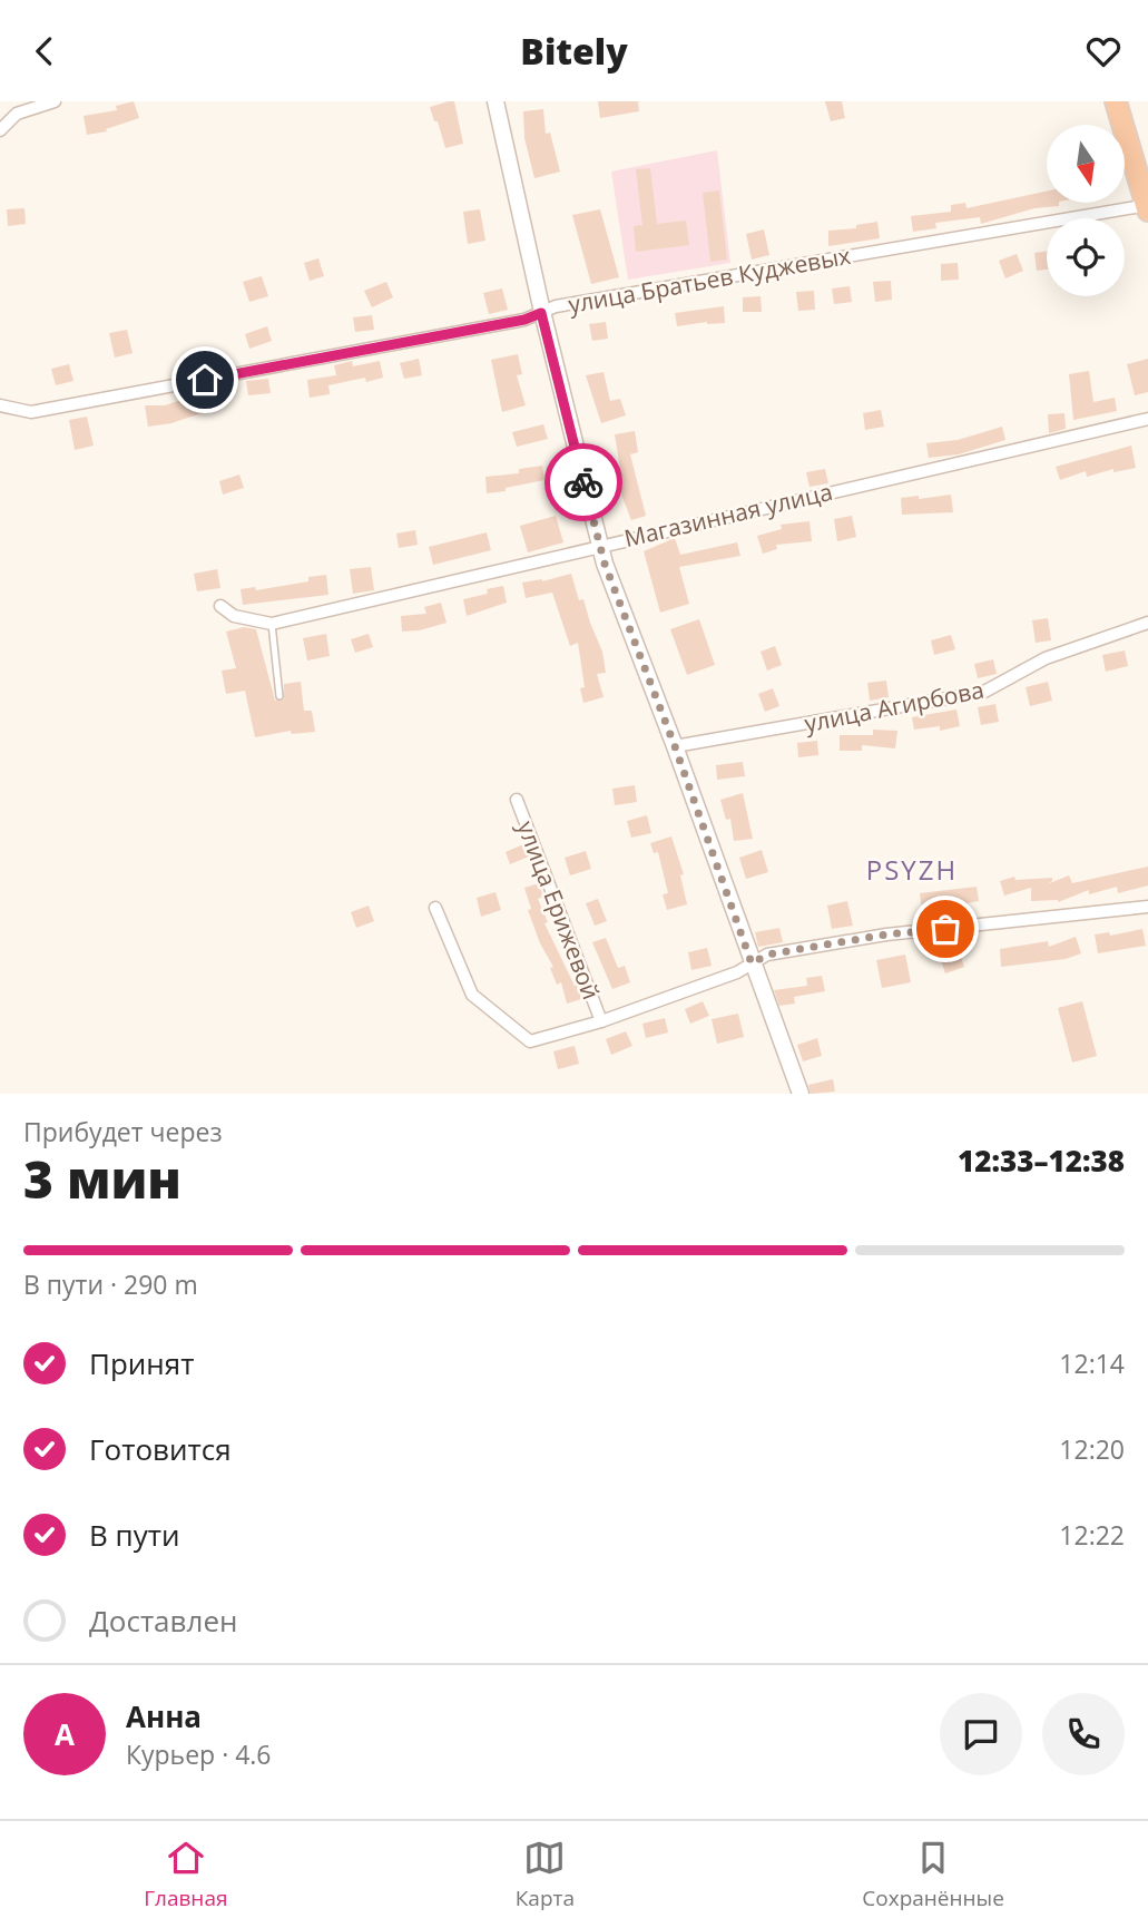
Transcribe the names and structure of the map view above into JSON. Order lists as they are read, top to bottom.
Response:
{
  "streets": {
    "street": [
      "улица Братьев Куджевых",
      "Магазинная улица",
      "улица Агирбова",
      "улица Ерижевой"
    ]
  },
  "districts": ["PSYZH"],
  "north": "bottom",
  "page": {
    "header": "Bitely",
    "heading": ["3 мин", "Прибудет через", "12:33–12:38"],
    "panel": ["Анна", "Курьер · 4.6"],
    "bar": "В пути · 290 m",
    "list": [
      ["Принят", "12:14"],
      ["Готовится", "12:20"],
      ["В пути", "12:22"],
      "Доставлен"
    ],
    "round": "А",
    "tabs": ["Главная", "Карта", "Сохранённые"]
  }
}
